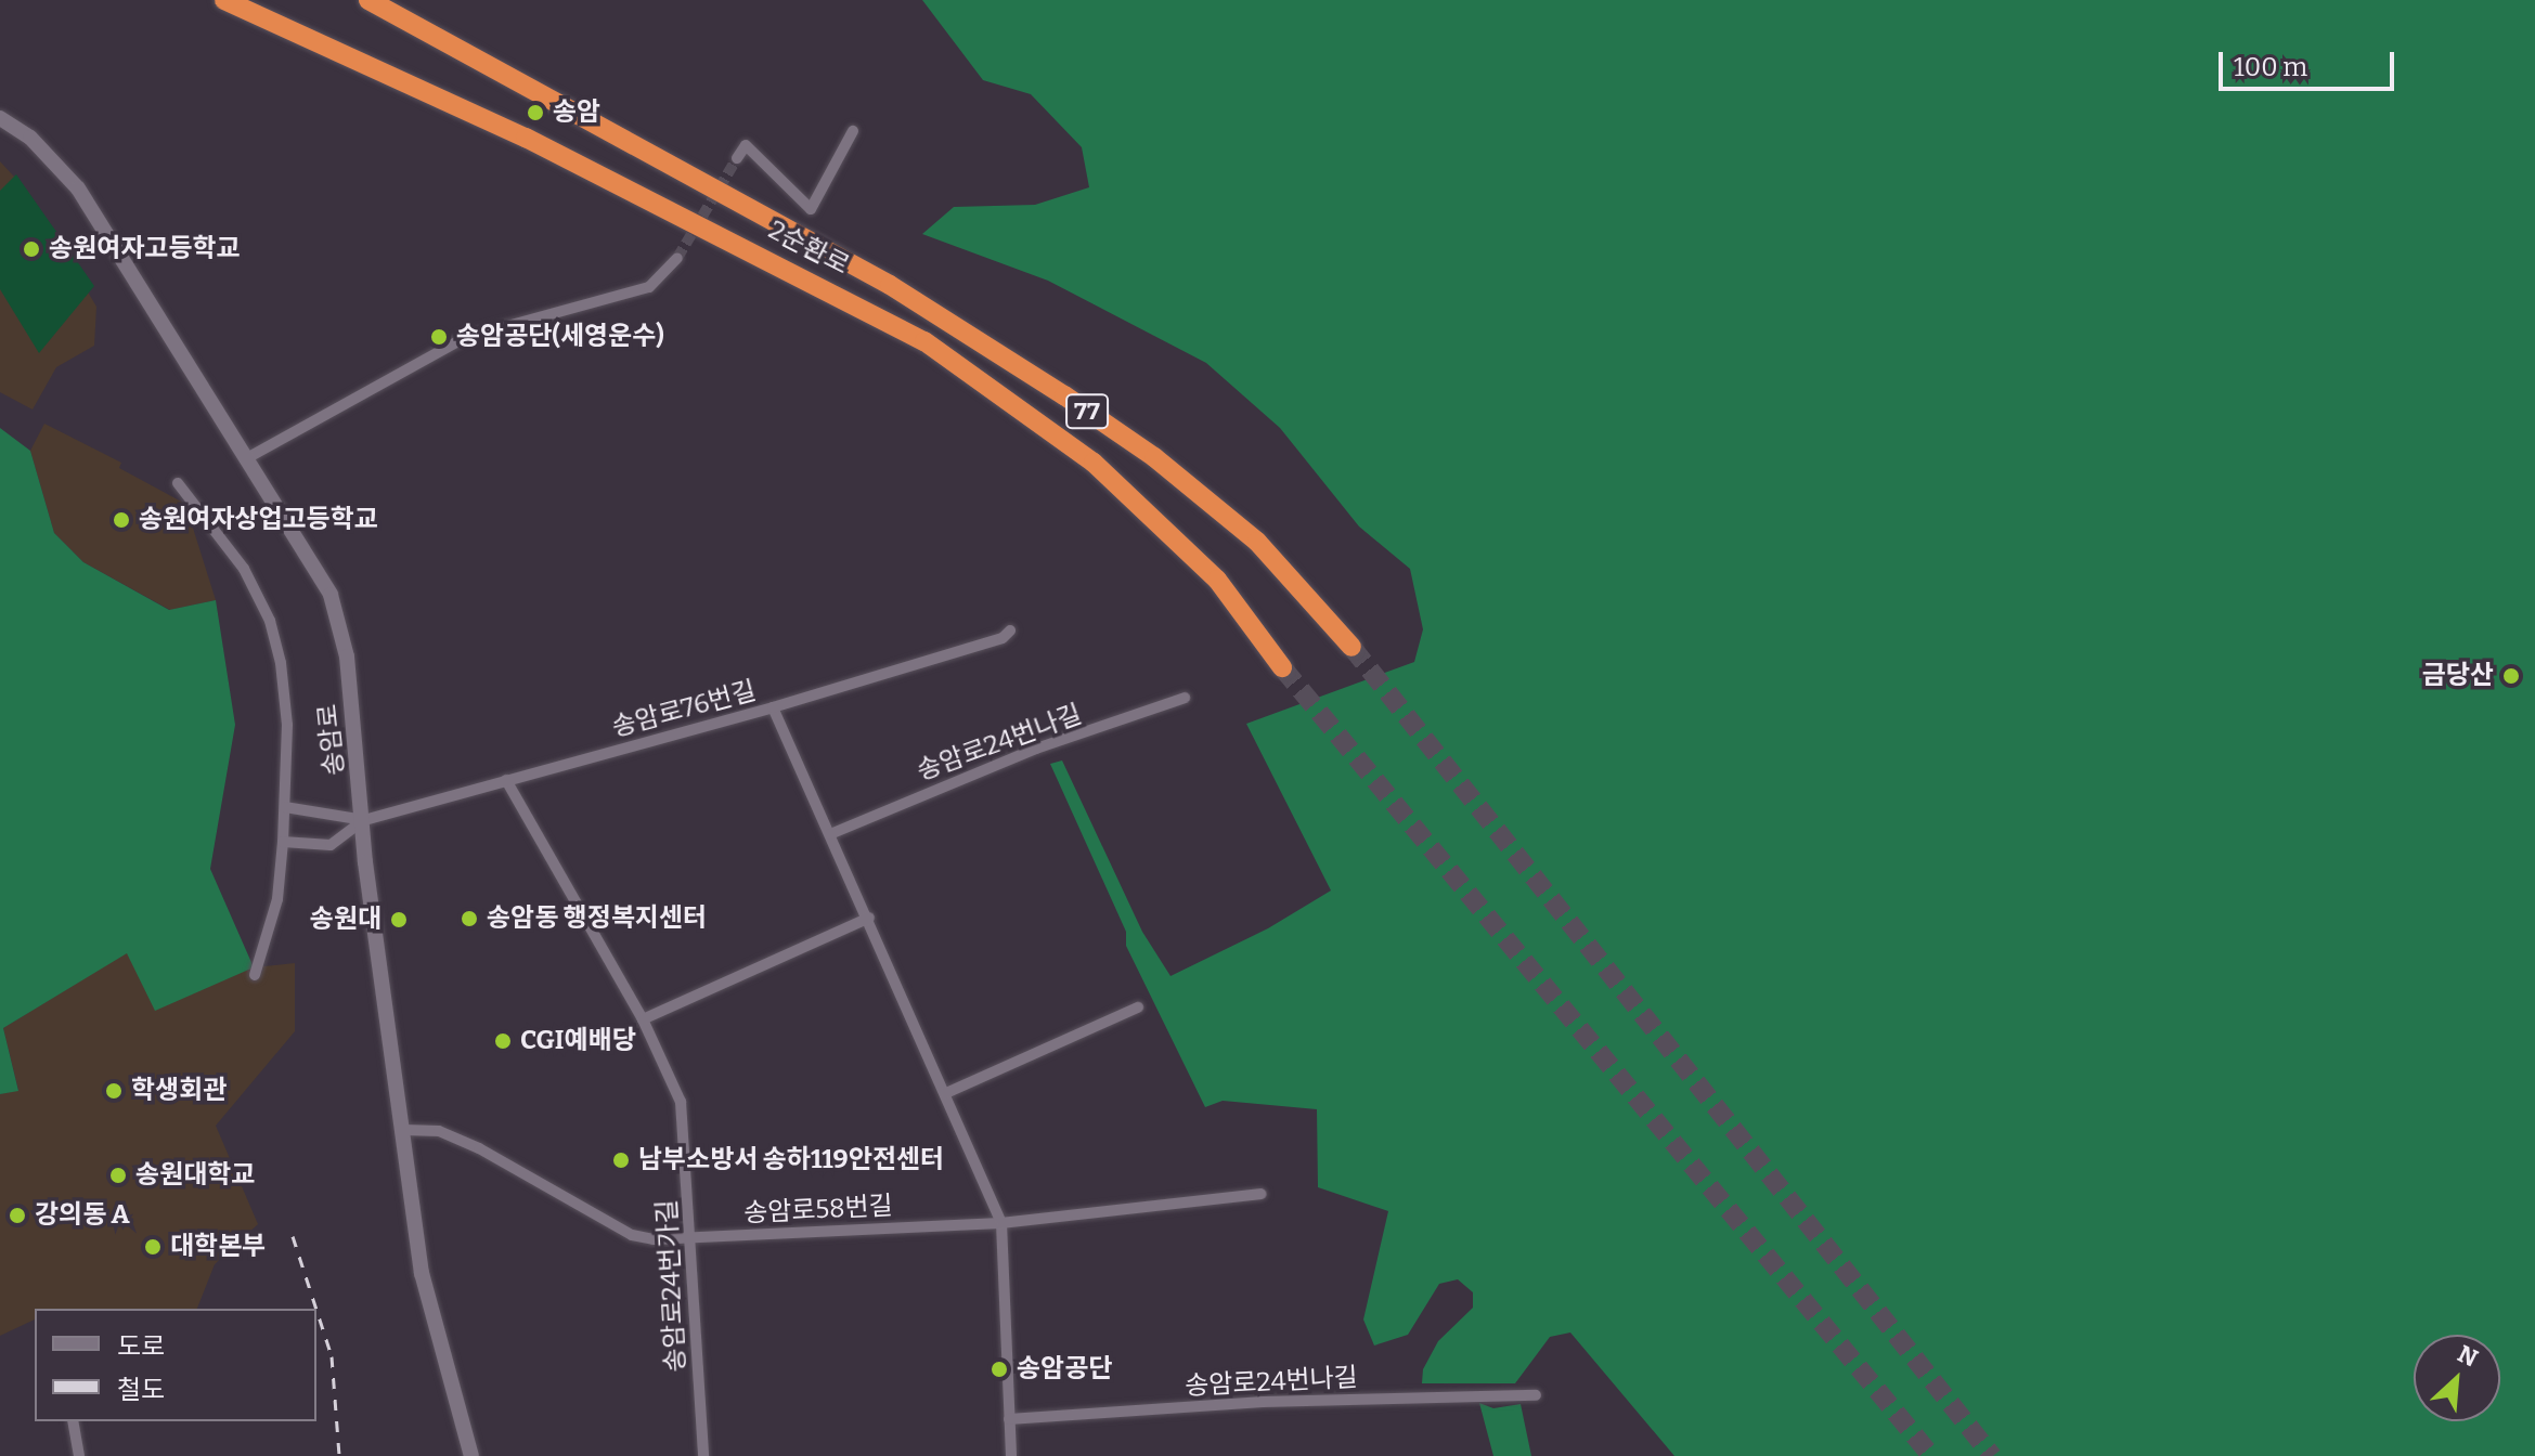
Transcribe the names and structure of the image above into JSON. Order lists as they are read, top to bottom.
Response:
{
  "streets": {
    "highway": ["2순환로", "77"],
    "main road": ["송암로"],
    "street": [
      "송암로76번길",
      "송암로24번나길",
      "송암로58번길",
      "송암로24번가길"
    ]
  },
  "crossings": [
    ["송암로76번길", "송암로"],
    ["송암로76번길", "송암로24번가길"],
    ["송암로", "송암로58번길"],
    ["송암로58번길", "송암로24번가길"]
  ],
  "places": [
    "송암",
    "송원여자고등학교",
    "송암공단(세영운수)",
    "송원여자상업고등학교",
    "금당산",
    "송암동 행정복지센터",
    "송원대",
    "CGI예배당",
    "학생회관",
    "남부소방서 송하119안전센터",
    "송원대학교",
    "강의동 A",
    "대학본부",
    "송암공단"
  ],
  "legend": ["도로", "철도"],
  "scale_bar": "100 m",
  "north": "top right"
}
